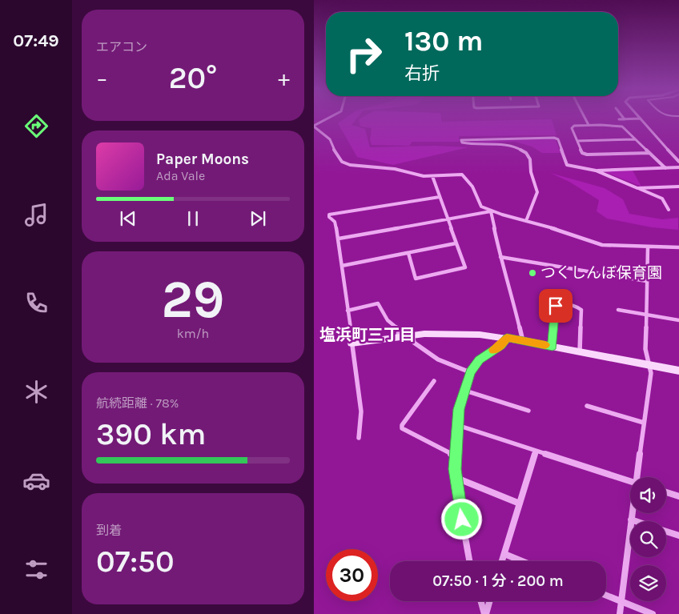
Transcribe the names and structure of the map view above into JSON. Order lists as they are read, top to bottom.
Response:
{
  "districts": ["塩浜町三丁目"],
  "places": ["つくしんぼ保育園"],
  "page": {
    "tabs": "07:49",
    "tile": [
      "エアコン",
      ["29", "km/h"],
      ["航続距離 · 78%", "390 km"],
      ["到着", "07:50"]
    ],
    "turn": ["130 m", "右折"],
    "heat": ["−", "20°", "+"],
    "song": ["Paper Moons", "Ada Vale"],
    "limit": "30",
    "trip": "07:50 · 1 分 · 200 m"
  }
}
